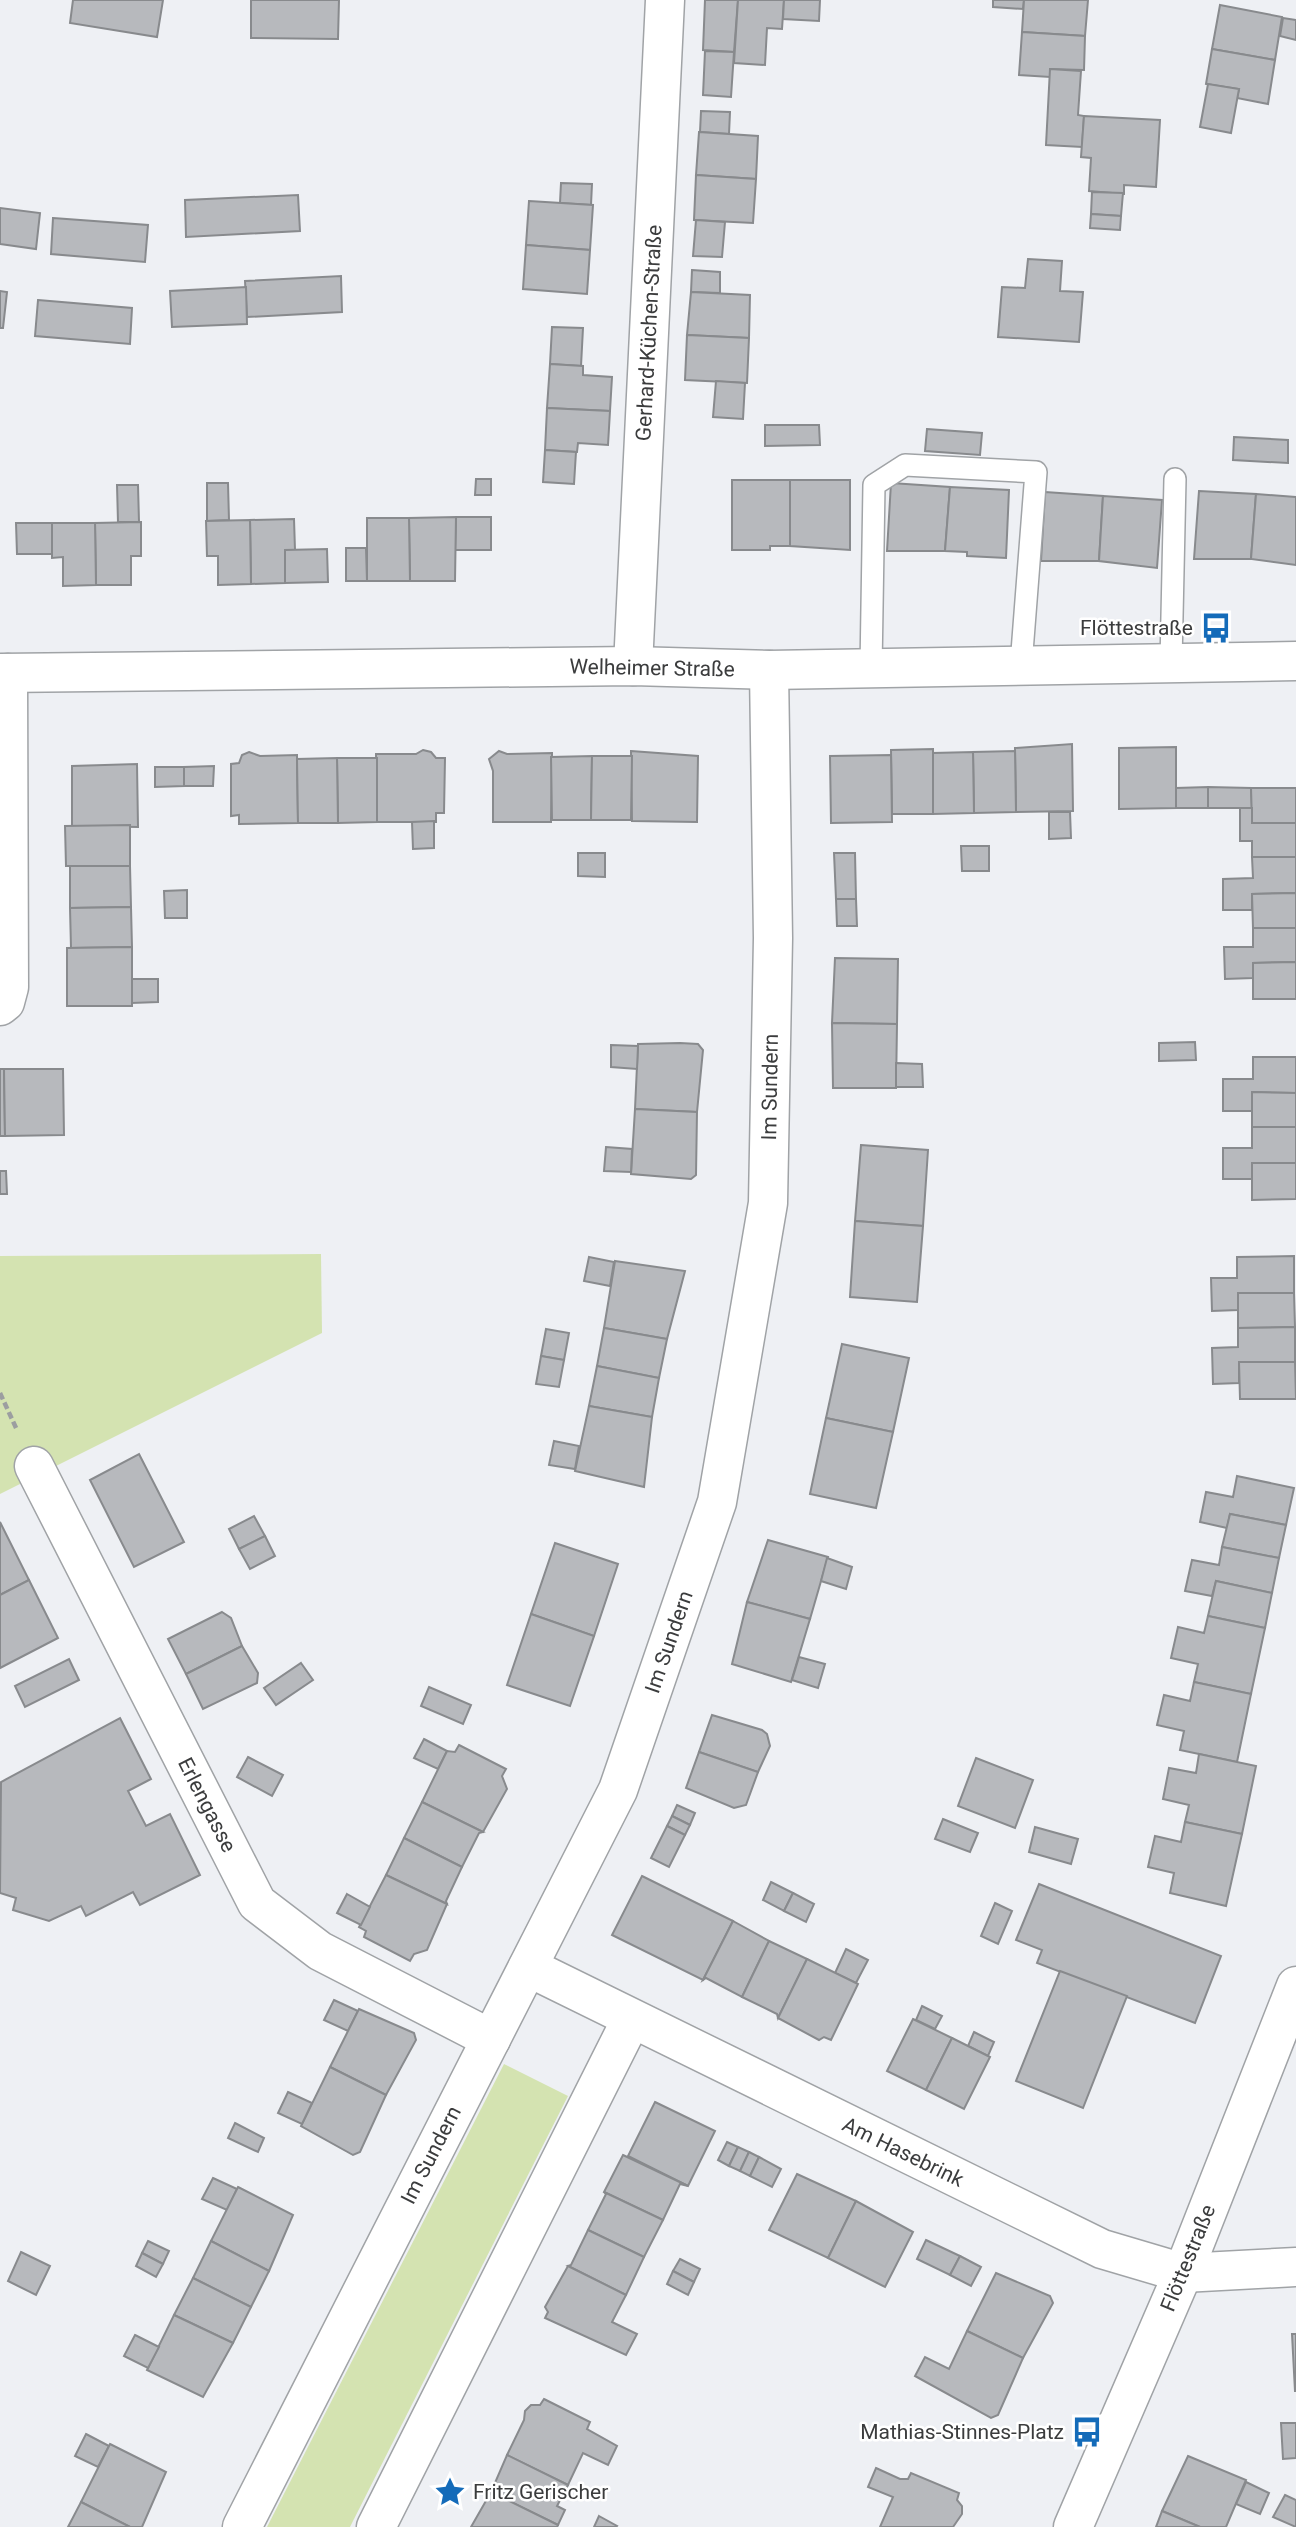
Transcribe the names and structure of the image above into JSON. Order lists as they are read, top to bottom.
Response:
{
  "streets": {
    "street": [
      "Gerhard-Küchen-Straße",
      "Welheimer Straße",
      "Im Sundern",
      "Erlengasse",
      "Am Hasebrink",
      "Flöttestraße"
    ]
  },
  "crossings": [
    ["Gerhard-Küchen-Straße", "Welheimer Straße"],
    ["Welheimer Straße", "Im Sundern"],
    ["Im Sundern", "Erlengasse"],
    ["Im Sundern", "Am Hasebrink"],
    ["Am Hasebrink", "Flöttestraße"]
  ],
  "places": {
    "bus stop": ["Flöttestraße", "Mathias-Stinnes-Platz"],
    "place": ["Fritz Gerischer"]
  }
}
